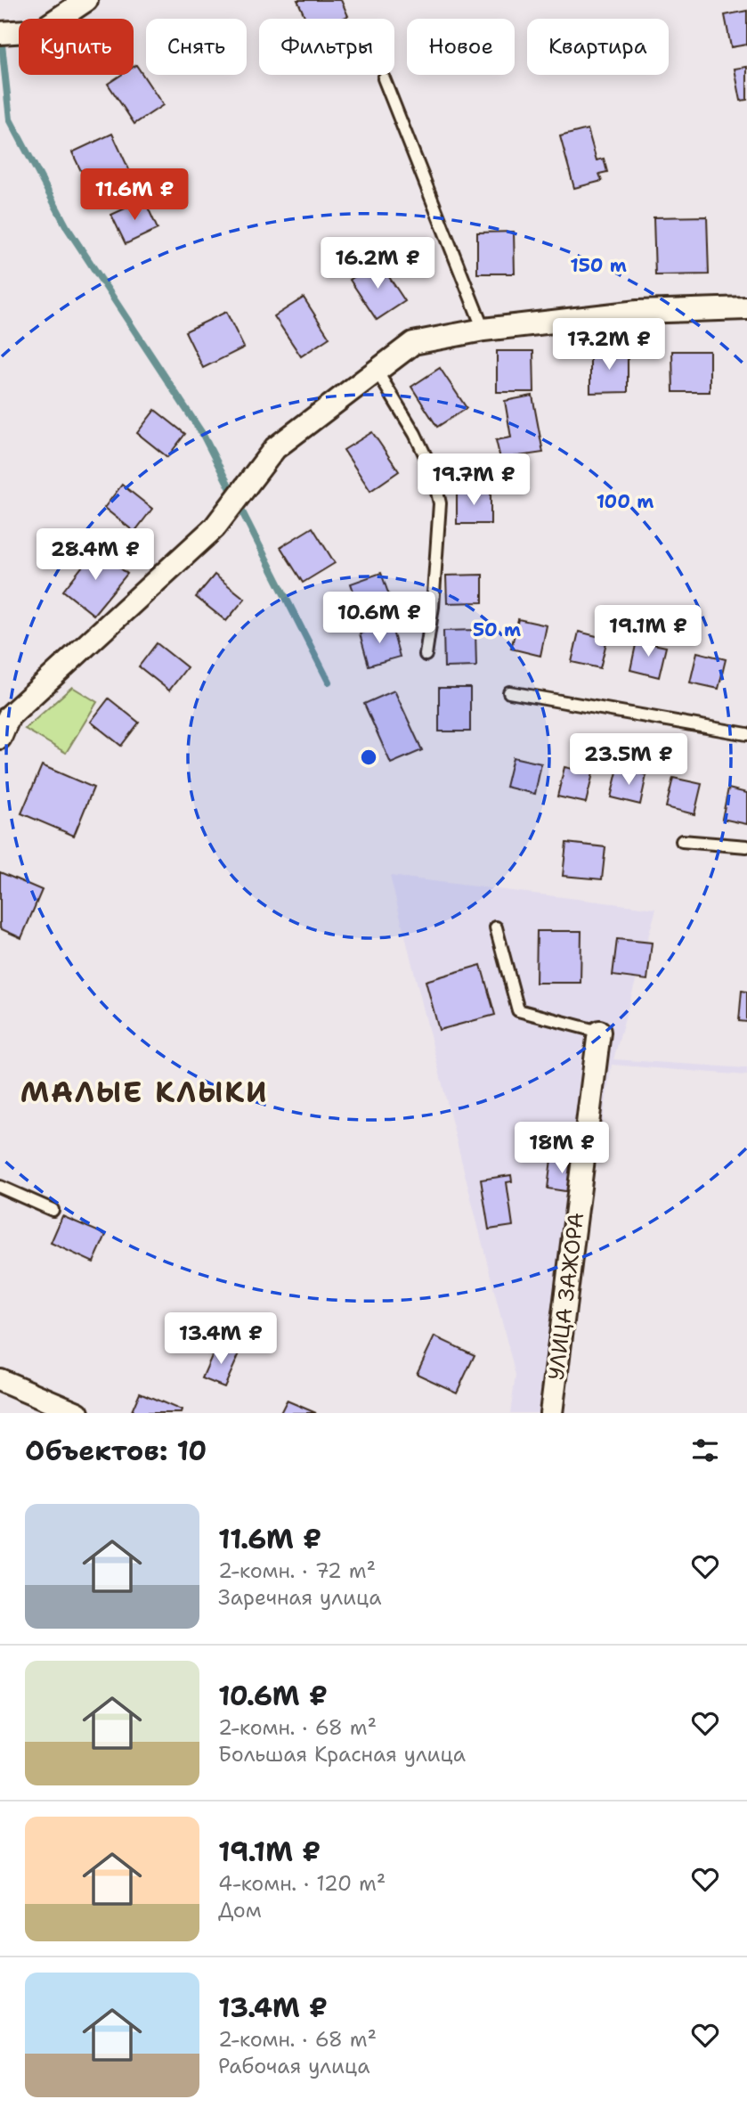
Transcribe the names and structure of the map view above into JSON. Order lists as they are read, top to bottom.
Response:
{
  "streets": {
    "street": ["УЛИЦА ЗАЖОРА"]
  },
  "districts": ["МАЛЫЕ КЛЫКИ"],
  "page": {
    "chip": [
      "Купить",
      "Снять",
      "Фильтры",
      "Новое",
      "Квартира"
    ],
    "price": [
      "11.6M ₽",
      "16.2M ₽",
      "17.2M ₽",
      "19.7M ₽",
      "28.4M ₽",
      "10.6M ₽",
      "19.1M ₽",
      "23.5M ₽",
      "18M ₽",
      "13.4M ₽"
    ],
    "heading": "Объектов: 10",
    "list": [
      {
        "name": "11.6M ₽",
        "note": "2-комн. · 72 m² · Заречная улица"
      },
      {
        "name": "10.6M ₽",
        "note": "2-комн. · 68 m² · Большая Красная улица"
      },
      {
        "name": "19.1M ₽",
        "note": "4-комн. · 120 m² · Дом"
      },
      {
        "name": "13.4M ₽",
        "note": "2-комн. · 68 m² · Рабочая улица"
      }
    ]
  },
  "rings": ["150 m", "100 m", "50 m"]
}
